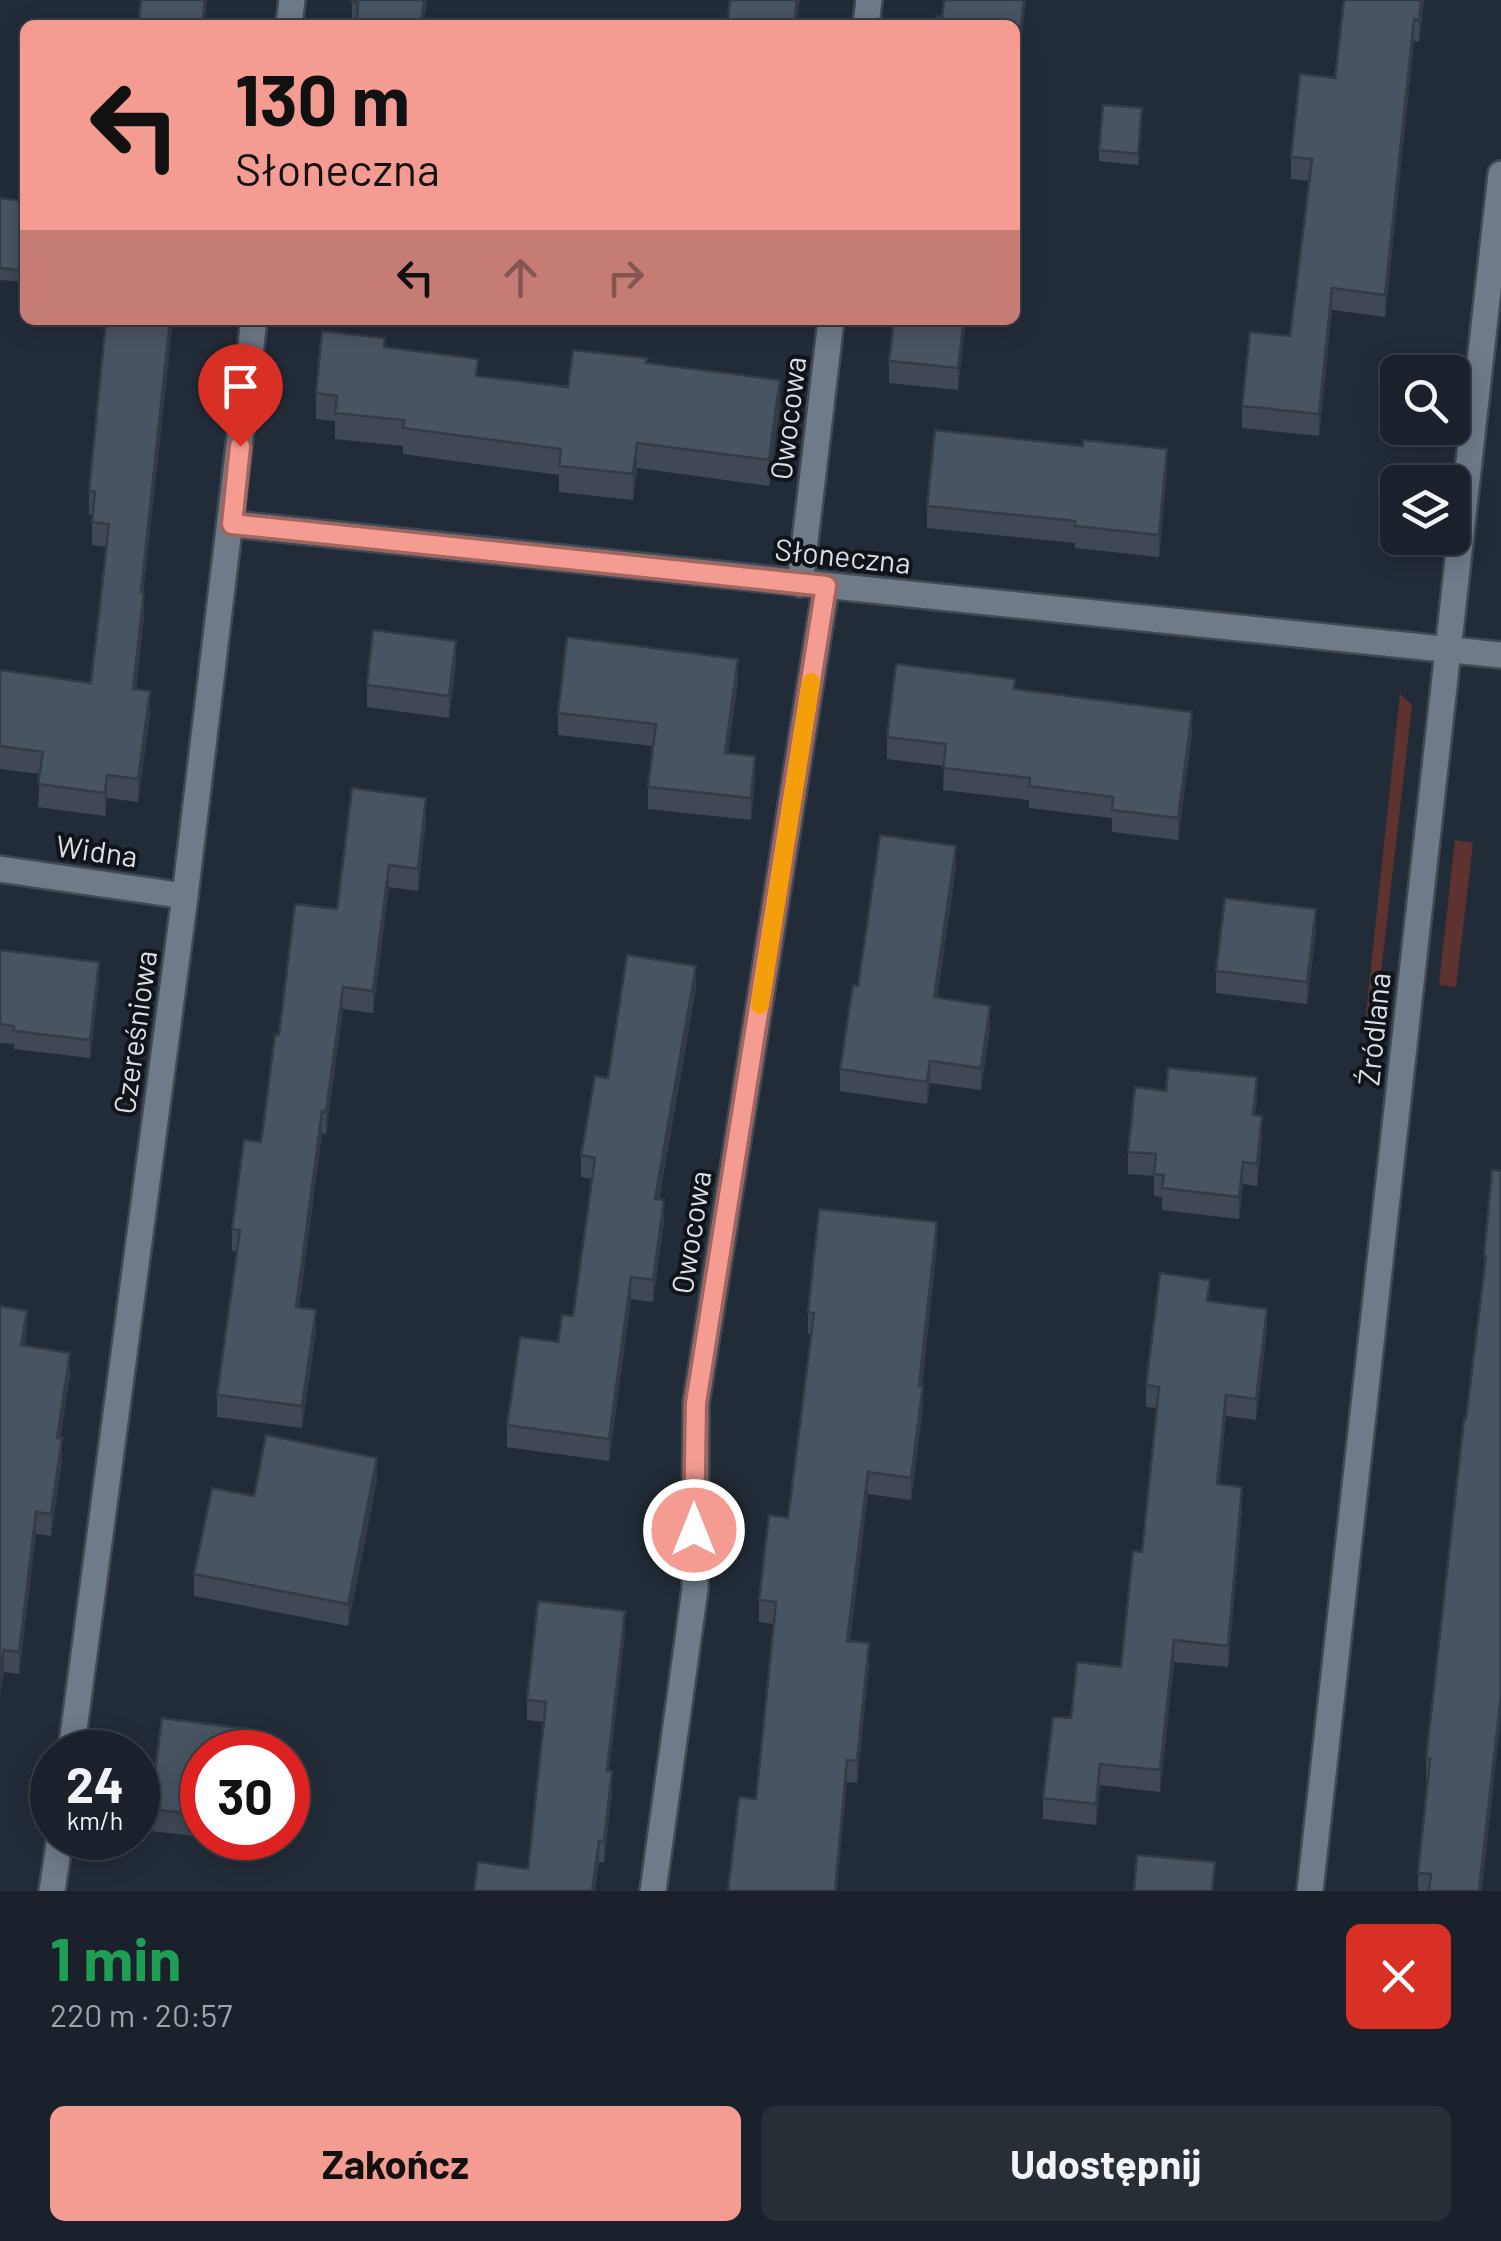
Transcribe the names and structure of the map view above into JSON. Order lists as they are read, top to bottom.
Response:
{
  "streets": {
    "street": [
      "Owocowa",
      "Słoneczna",
      "Widna",
      "Źródlana",
      "Czereśniowa"
    ]
  },
  "crossings": [
    ["Owocowa", "Słoneczna"],
    ["Słoneczna", "Źródlana"],
    ["Słoneczna", "Czereśniowa"],
    ["Widna", "Czereśniowa"]
  ],
  "page": {
    "turn": ["130 m", "Słoneczna"],
    "speed": "24 km/h",
    "limit": "30",
    "heading": ["1 min", "220 m · 20:57"],
    "buttons": ["Zakończ", "Udostępnij"]
  }
}
